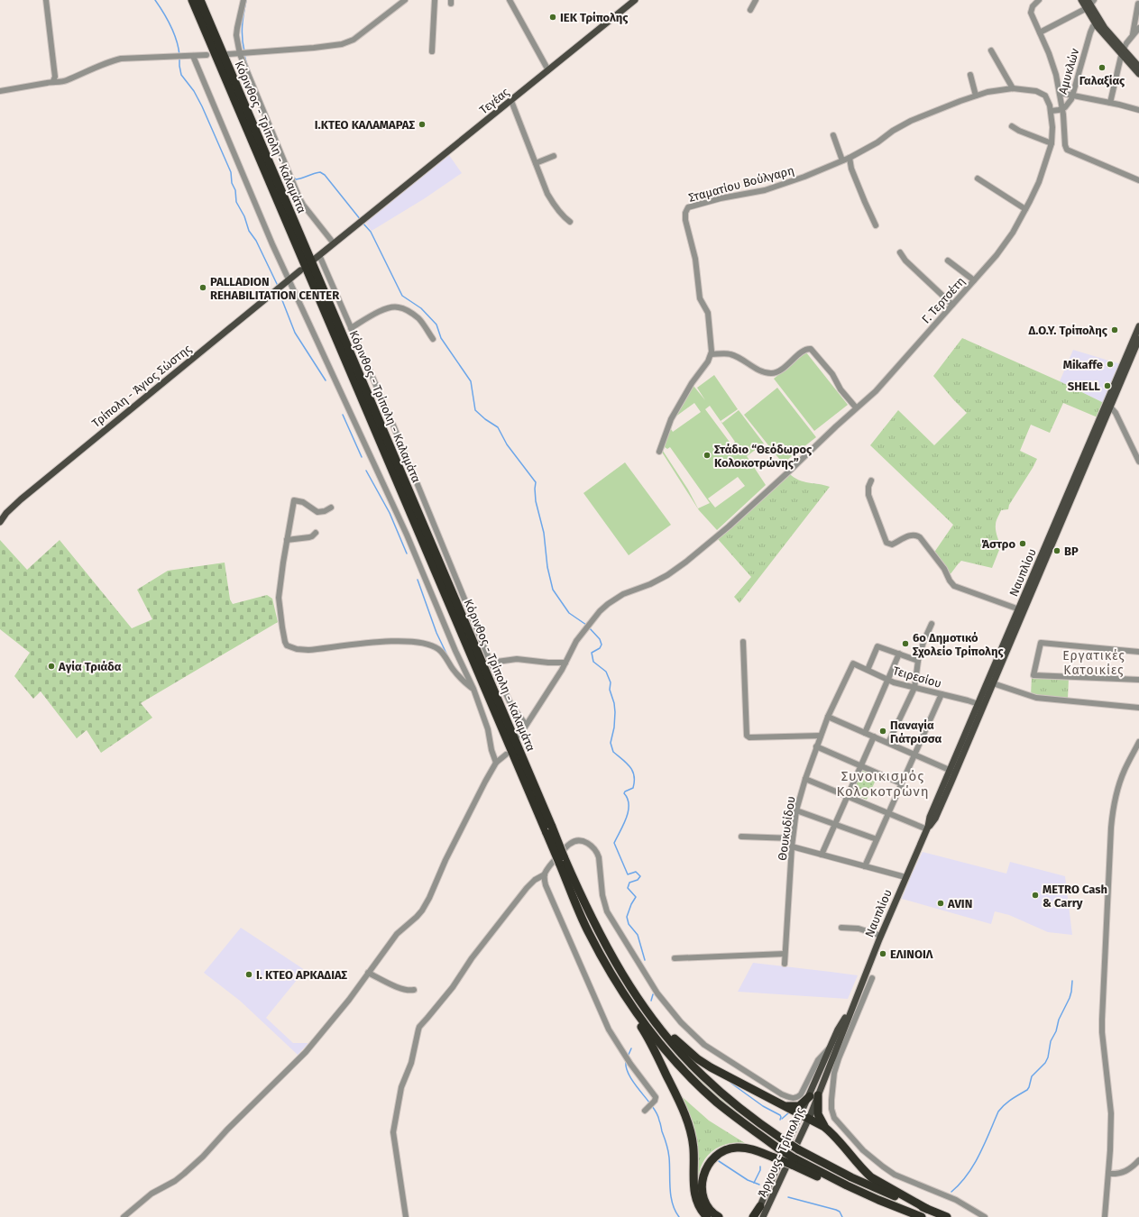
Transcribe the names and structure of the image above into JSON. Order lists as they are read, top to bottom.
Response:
{
  "streets": {
    "highway": ["Κόρινθος - Τρίπολη - Καλαμάτα"],
    "main road": [
      "Τεγέας",
      "Τρίπολη - Άγιος Σώστης",
      "Ναυπλίου",
      "Άργους - Τρίπολης"
    ],
    "street": [
      "Αμυκλών",
      "Σταματίου Βούλγαρη",
      "Γ. Τερτσέτη",
      "Τειρεσίου",
      "Θουκυδίδου"
    ]
  },
  "crossings": [
    ["Σταματίου Βούλγαρη", "Γ. Τερτσέτη"],
    ["Ναυπλίου", "Τειρεσίου"],
    ["Ναυπλίου", "Άργους - Τρίπολης"],
    ["Τειρεσίου", "Θουκυδίδου"]
  ],
  "districts": ["Εργατικές Κατοικίες", "Συνοικισμός Κολοκοτρώνη"],
  "places": [
    "ΙΕΚ Τρίπολης",
    "Γαλαξίας",
    "Ι.ΚΤΕΟ ΚΑΛΑΜΑΡΑΣ",
    "PALLADION REHABILITATION CENTER",
    "Δ.Ο.Υ. Τρίπολης",
    "Mikaffe",
    "SHELL",
    "Στάδιο “Θεόδωρος Κολοκοτρώνης”",
    "Άστρο",
    "BP",
    "6ο Δημοτικό Σχολείο Τρίπολης",
    "Αγία Τριάδα",
    "Παναγία Γιάτρισσα",
    "METRO Cash & Carry",
    "AVIN",
    "ΕΛΙΝΟΙΛ",
    "Ι. ΚΤΕΟ ΑΡΚΑΔΙΑΣ"
  ]
}
